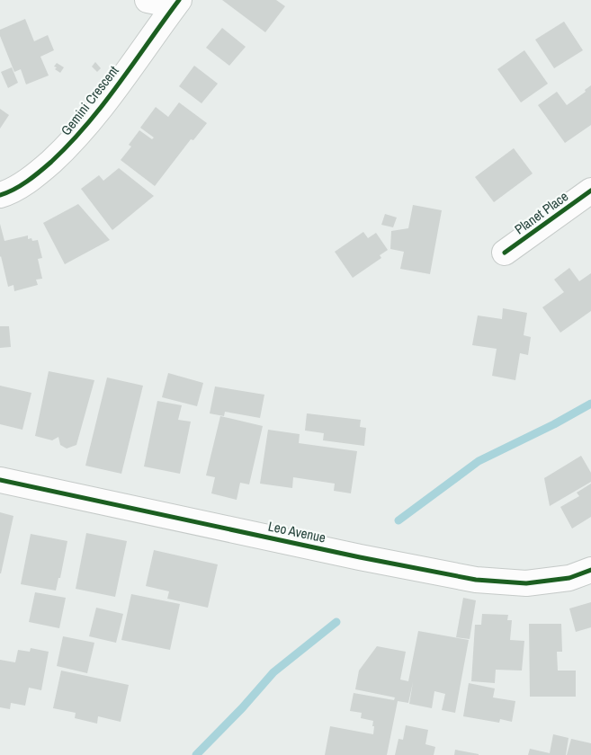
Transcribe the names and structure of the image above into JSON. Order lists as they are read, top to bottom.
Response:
{
  "streets": {
    "street": ["Gemini Crescent", "Planet Place", "Leo Avenue"]
  }
}
